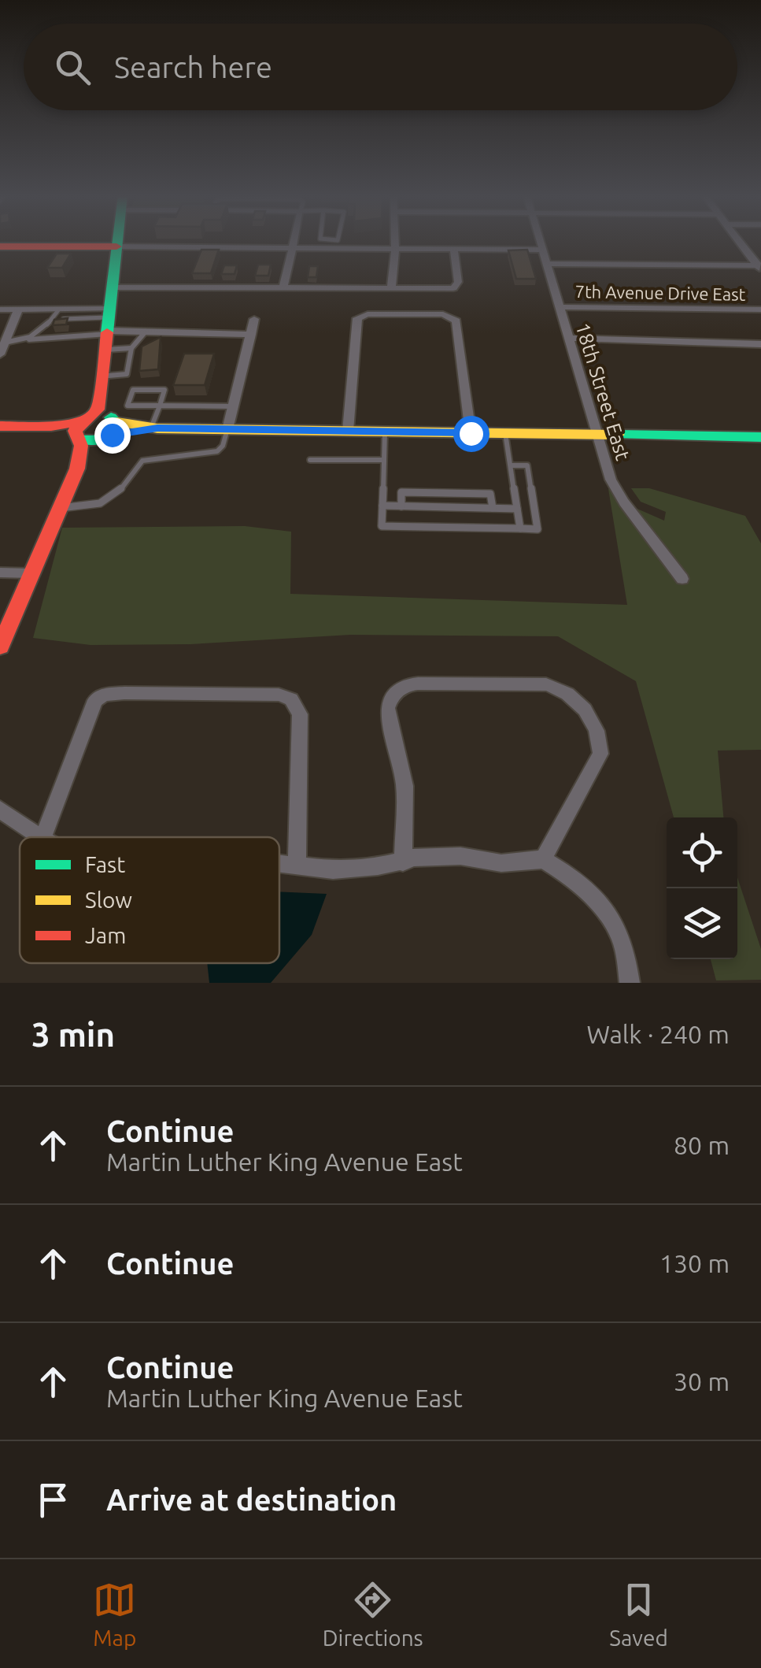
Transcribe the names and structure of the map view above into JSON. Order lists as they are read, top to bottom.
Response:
{
  "streets": {
    "street": ["7th Avenue Drive East", "18th Street East"]
  },
  "crossings": [
    ["7th Avenue Drive East", "18th Street East"]
  ],
  "legend": ["Fast", "Slow", "Jam"],
  "page": {
    "search": "Search here",
    "heading": ["3 min", "Walk · 240 m"],
    "list": [
      ["Continue", "Martin Luther King Avenue East", "80 m"],
      ["Continue", "130 m"],
      ["Continue", "Martin Luther King Avenue East", "30 m"],
      "Arrive at destination"
    ],
    "nav": ["Map", "Directions", "Saved"]
  }
}
